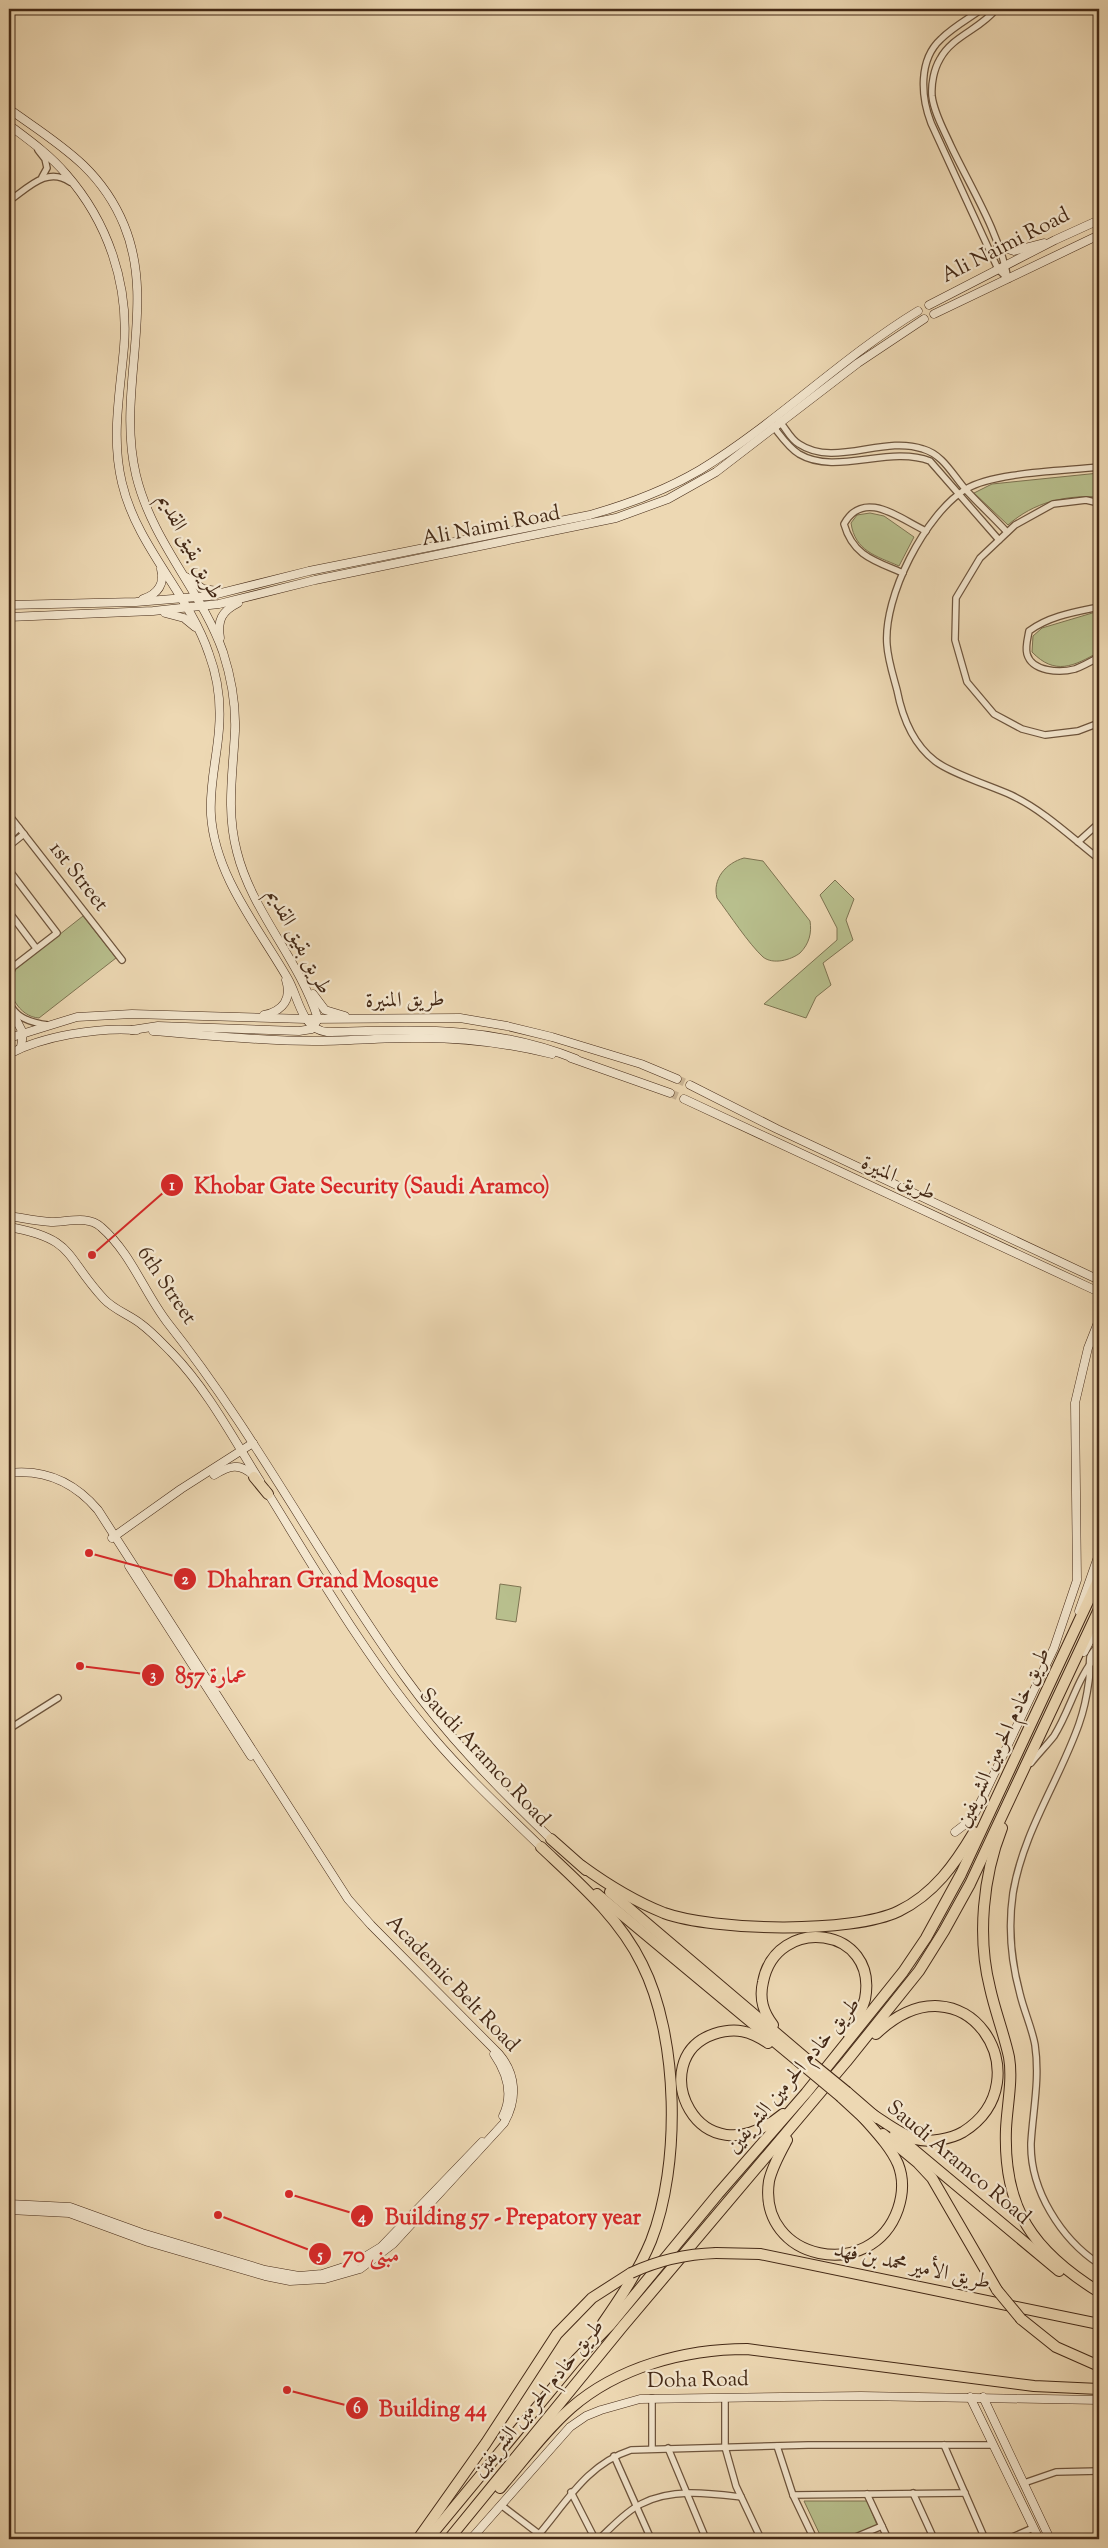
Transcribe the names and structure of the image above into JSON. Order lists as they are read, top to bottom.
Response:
{
  "streets": {
    "highway": ["طريق خادم الحرمين الشريفين", "Saudi Aramco Road", "طريق الأمير محمد بن فهد"],
    "main road": [
      "Ali Naimi Road",
      "طريق بقيق القديم",
      "طريق المنيرة",
      "6th Street",
      "Academic Belt Road",
      "Doha Road"
    ],
    "street": ["1st Street"]
  },
  "crossings": [
    ["Ali Naimi Road", "طريق بقيق القديم"],
    ["طريق بقيق القديم", "طريق المنيرة"],
    ["6th Street", "Saudi Aramco Road"]
  ],
  "places": [
    "Khobar Gate Security (Saudi Aramco)",
    "Dhahran Grand Mosque",
    "عمارة 857",
    "Building 57 - Prepatory year",
    "مبنى 70",
    "Building 44"
  ]
}
